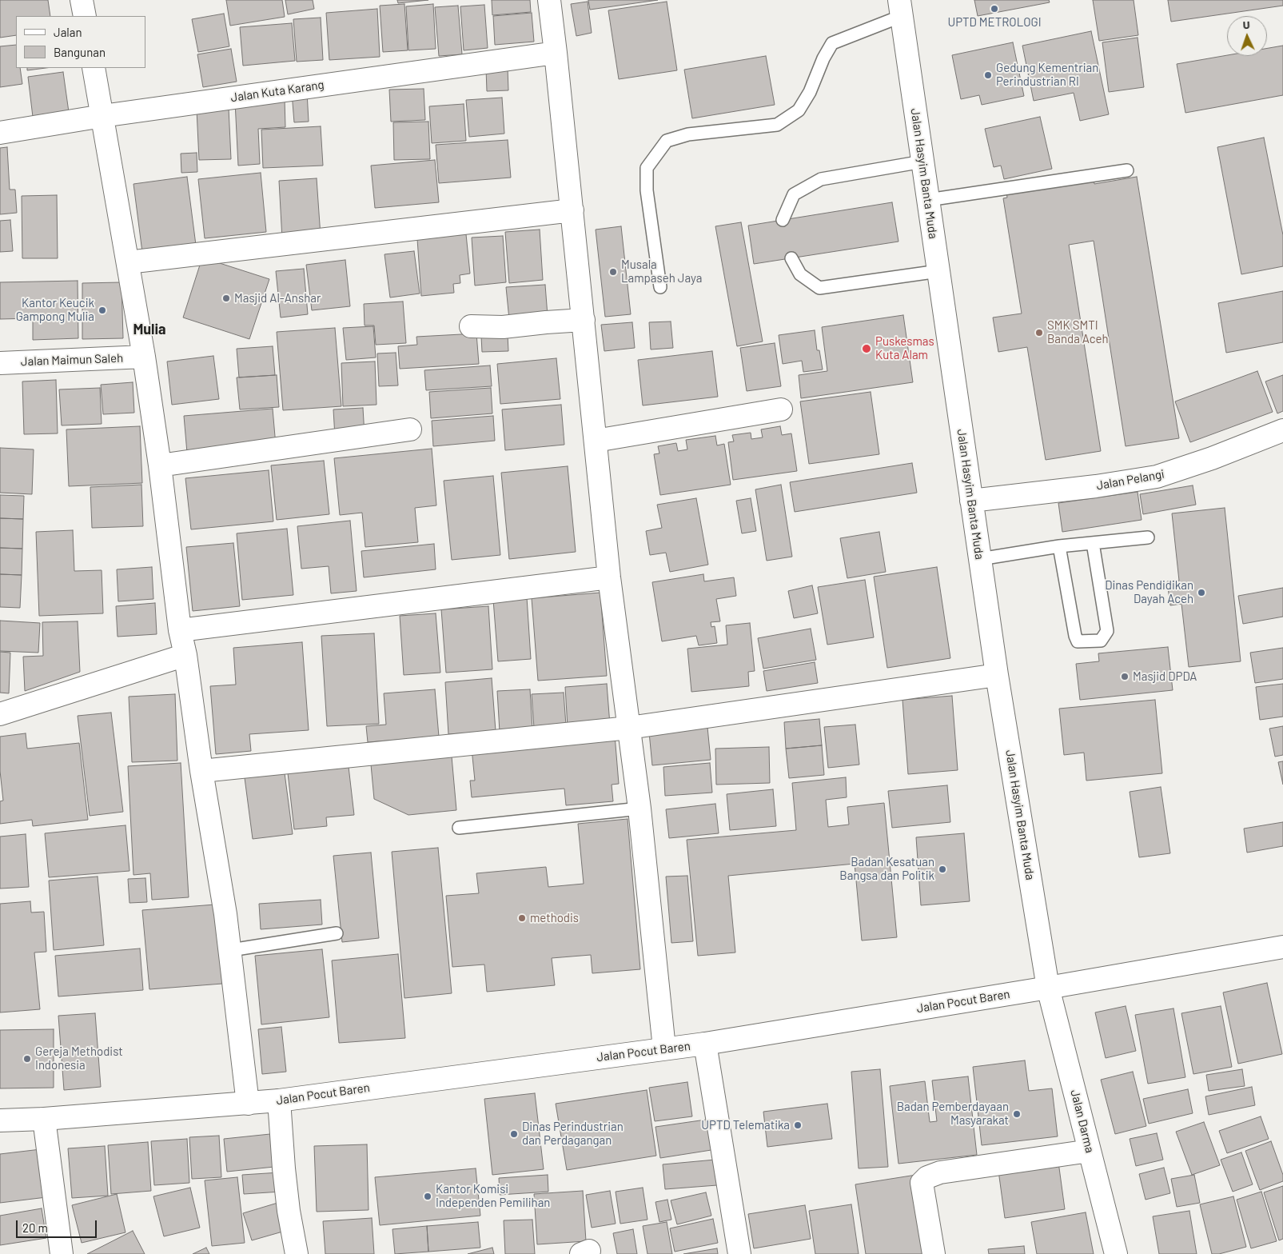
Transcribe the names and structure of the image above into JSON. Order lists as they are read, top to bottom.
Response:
{
  "streets": {
    "street": [
      "Jalan Kuta Karang",
      "Jalan Hasyim Banta Muda",
      "Jalan Maimun Saleh",
      "Jalan Pelangi",
      "Jalan Pocut Baren",
      "Jalan Darma"
    ]
  },
  "crossings": [
    ["Jalan Hasyim Banta Muda", "Jalan Pelangi"],
    ["Jalan Hasyim Banta Muda", "Jalan Pocut Baren"],
    ["Jalan Hasyim Banta Muda", "Jalan Darma"],
    ["Jalan Pocut Baren", "Jalan Darma"]
  ],
  "districts": ["Mulia"],
  "places": [
    "UPTD METROLOGI",
    "Gedung Kementrian Perindustrian RI",
    "Musala Lampaseh Jaya",
    "Masjid Al-Anshar",
    "Kantor Keucik Gampong Mulia",
    "SMK SMTI Banda Aceh",
    "Puskesmas Kuta Alam",
    "Dinas Pendidikan Dayah Aceh",
    "Masjid DPDA",
    "Badan Kesatuan Bangsa dan Politik",
    "methodis",
    "Gereja Methodist Indonesia",
    "Badan Pemberdayaan Masyarakat",
    "UPTD Telematika",
    "Dinas Perindustrian dan Perdagangan",
    "Kantor Komisi Independen Pemilihan"
  ],
  "legend": ["Jalan", "Bangunan"],
  "scale_bar": "20 m",
  "north": "top"
}
